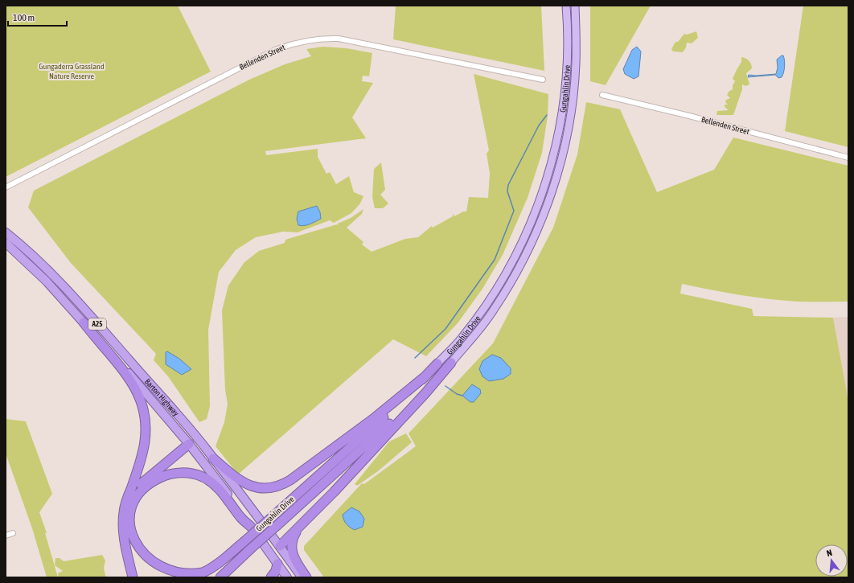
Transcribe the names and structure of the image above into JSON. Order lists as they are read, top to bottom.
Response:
{
  "streets": {
    "highway": ["Gungahlin Drive", "A25", "Barton Highway"],
    "street": ["Bellenden Street"]
  },
  "parks": ["Gungaderra Grassland Nature Reserve"],
  "scale_bar": "100 m",
  "north": "top"
}
